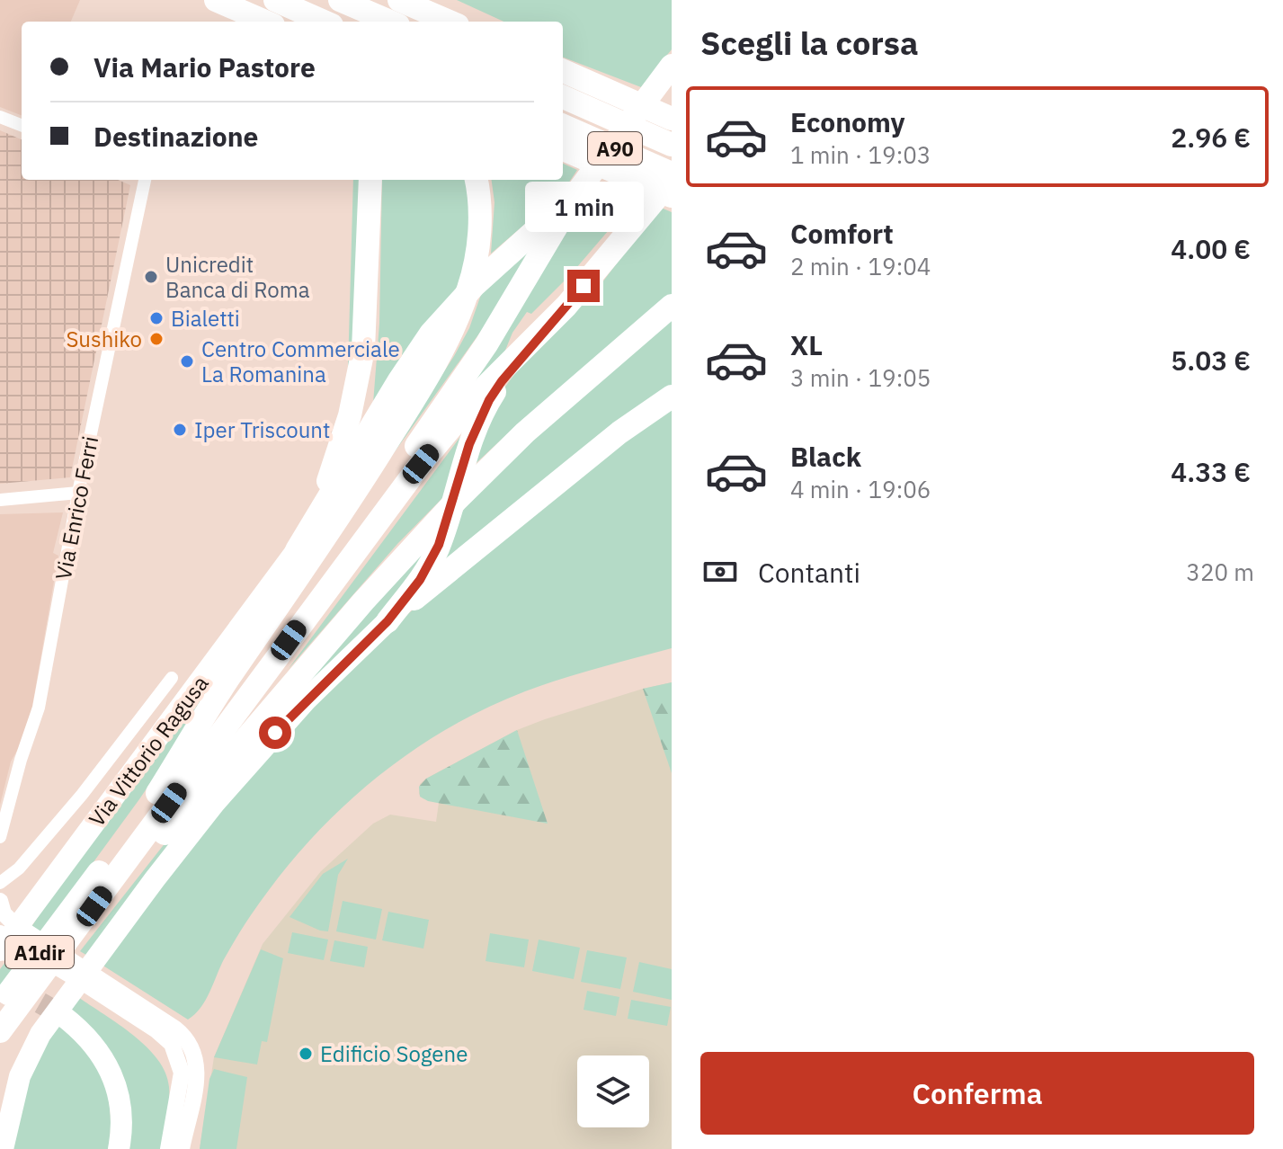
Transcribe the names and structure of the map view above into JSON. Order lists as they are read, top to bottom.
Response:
{
  "streets": {
    "highway": ["A90", "Via Vittorio Ragusa", "A1dir"],
    "street": ["Via Enrico Ferri"]
  },
  "places": [
    "Unicredit Banca di Roma",
    "Bialetti",
    "Sushiko",
    "Centro Commerciale La Romanina",
    "Iper Triscount",
    "Edificio Sogene"
  ],
  "page": {
    "heading": "Scegli la corsa",
    "banner": ["Via Mario Pastore", "Destinazione"],
    "list": [
      {
        "name": "Economy",
        "note": "1 min · 19:03",
        "value": "2.96 €"
      },
      {
        "name": "Comfort",
        "note": "2 min · 19:04",
        "value": "4.00 €"
      },
      {
        "name": "XL",
        "note": "3 min · 19:05",
        "value": "5.03 €"
      },
      {
        "name": "Black",
        "note": "4 min · 19:06",
        "value": "4.33 €"
      }
    ],
    "bubble": "1 min",
    "pay": ["Contanti", "320 m"],
    "buttons": "Conferma"
  }
}
